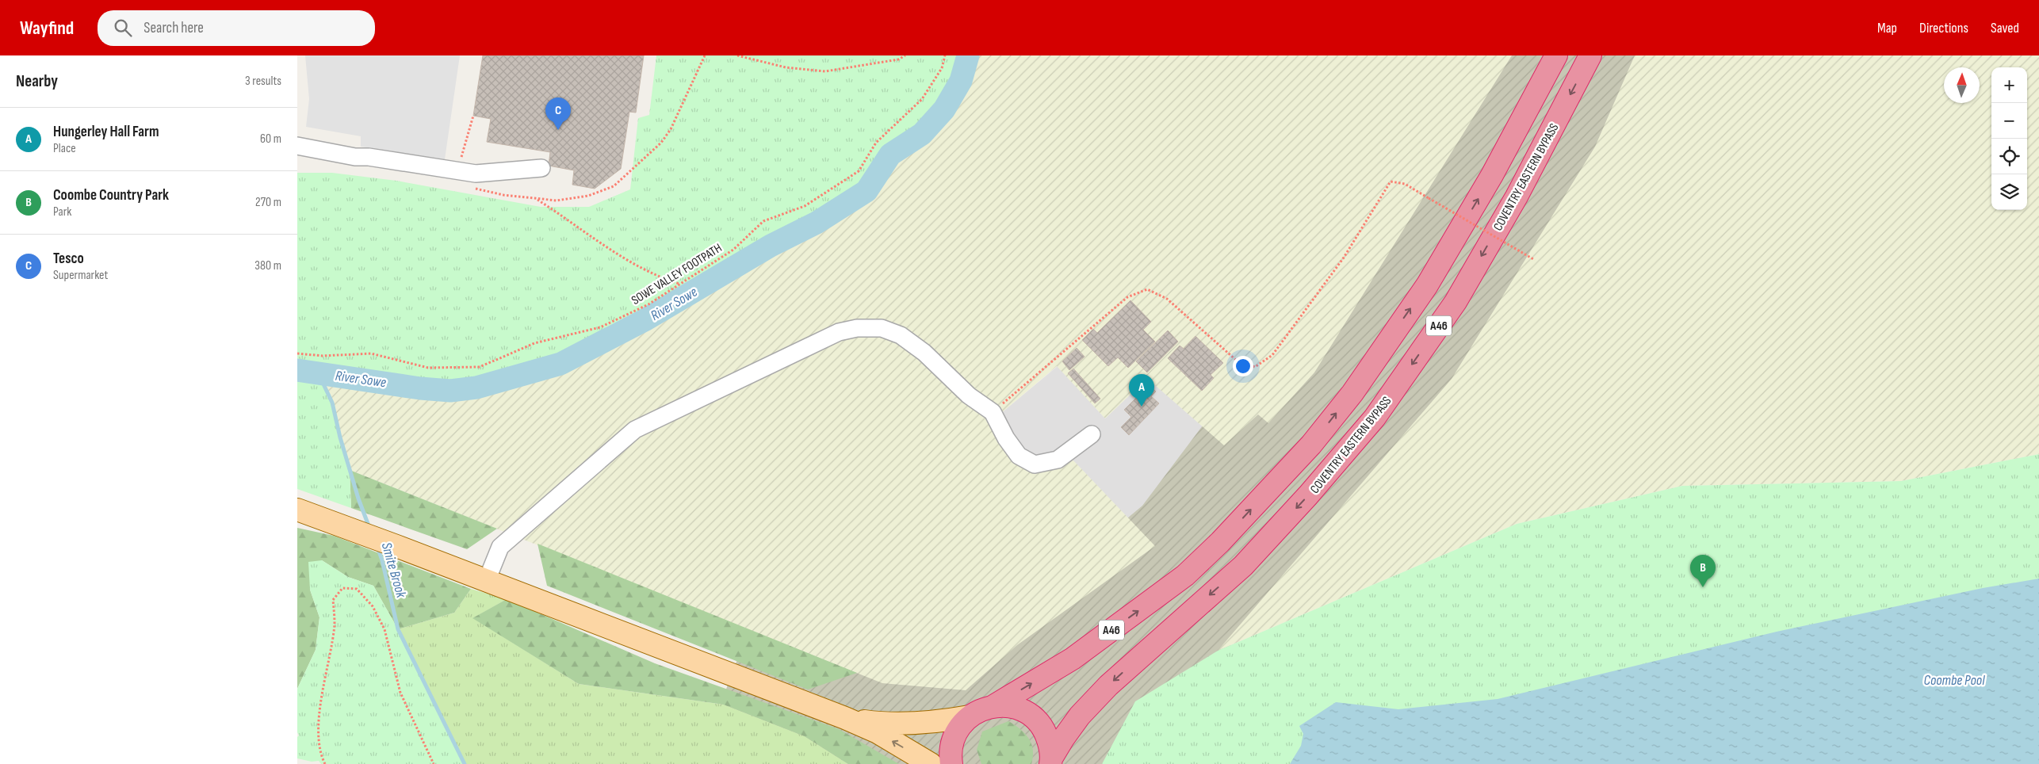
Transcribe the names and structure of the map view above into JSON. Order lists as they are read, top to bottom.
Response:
{
  "streets": {
    "highway": ["COVENTRY EASTERN BYPASS", "A46"],
    "path": ["SOWE VALLEY FOOTPATH"]
  },
  "water": ["River Sowe", "Smite Brook", "Coombe Pool"],
  "north": "top",
  "page": {
    "header": "Wayfind",
    "search": "Search here",
    "nav": ["Map", "Directions", "Saved"],
    "heading": ["Nearby", "3 results"],
    "map_buttons": ["+", "−"],
    "pins": ["C", "A", "B"],
    "list": [
      {
        "mark": "A",
        "name": "Hungerley Hall Farm",
        "note": "Place",
        "value": "60 m"
      },
      {
        "mark": "B",
        "name": "Coombe Country Park",
        "note": "Park",
        "value": "270 m"
      },
      {
        "mark": "C",
        "name": "Tesco",
        "note": "Supermarket",
        "value": "380 m"
      }
    ]
  }
}
